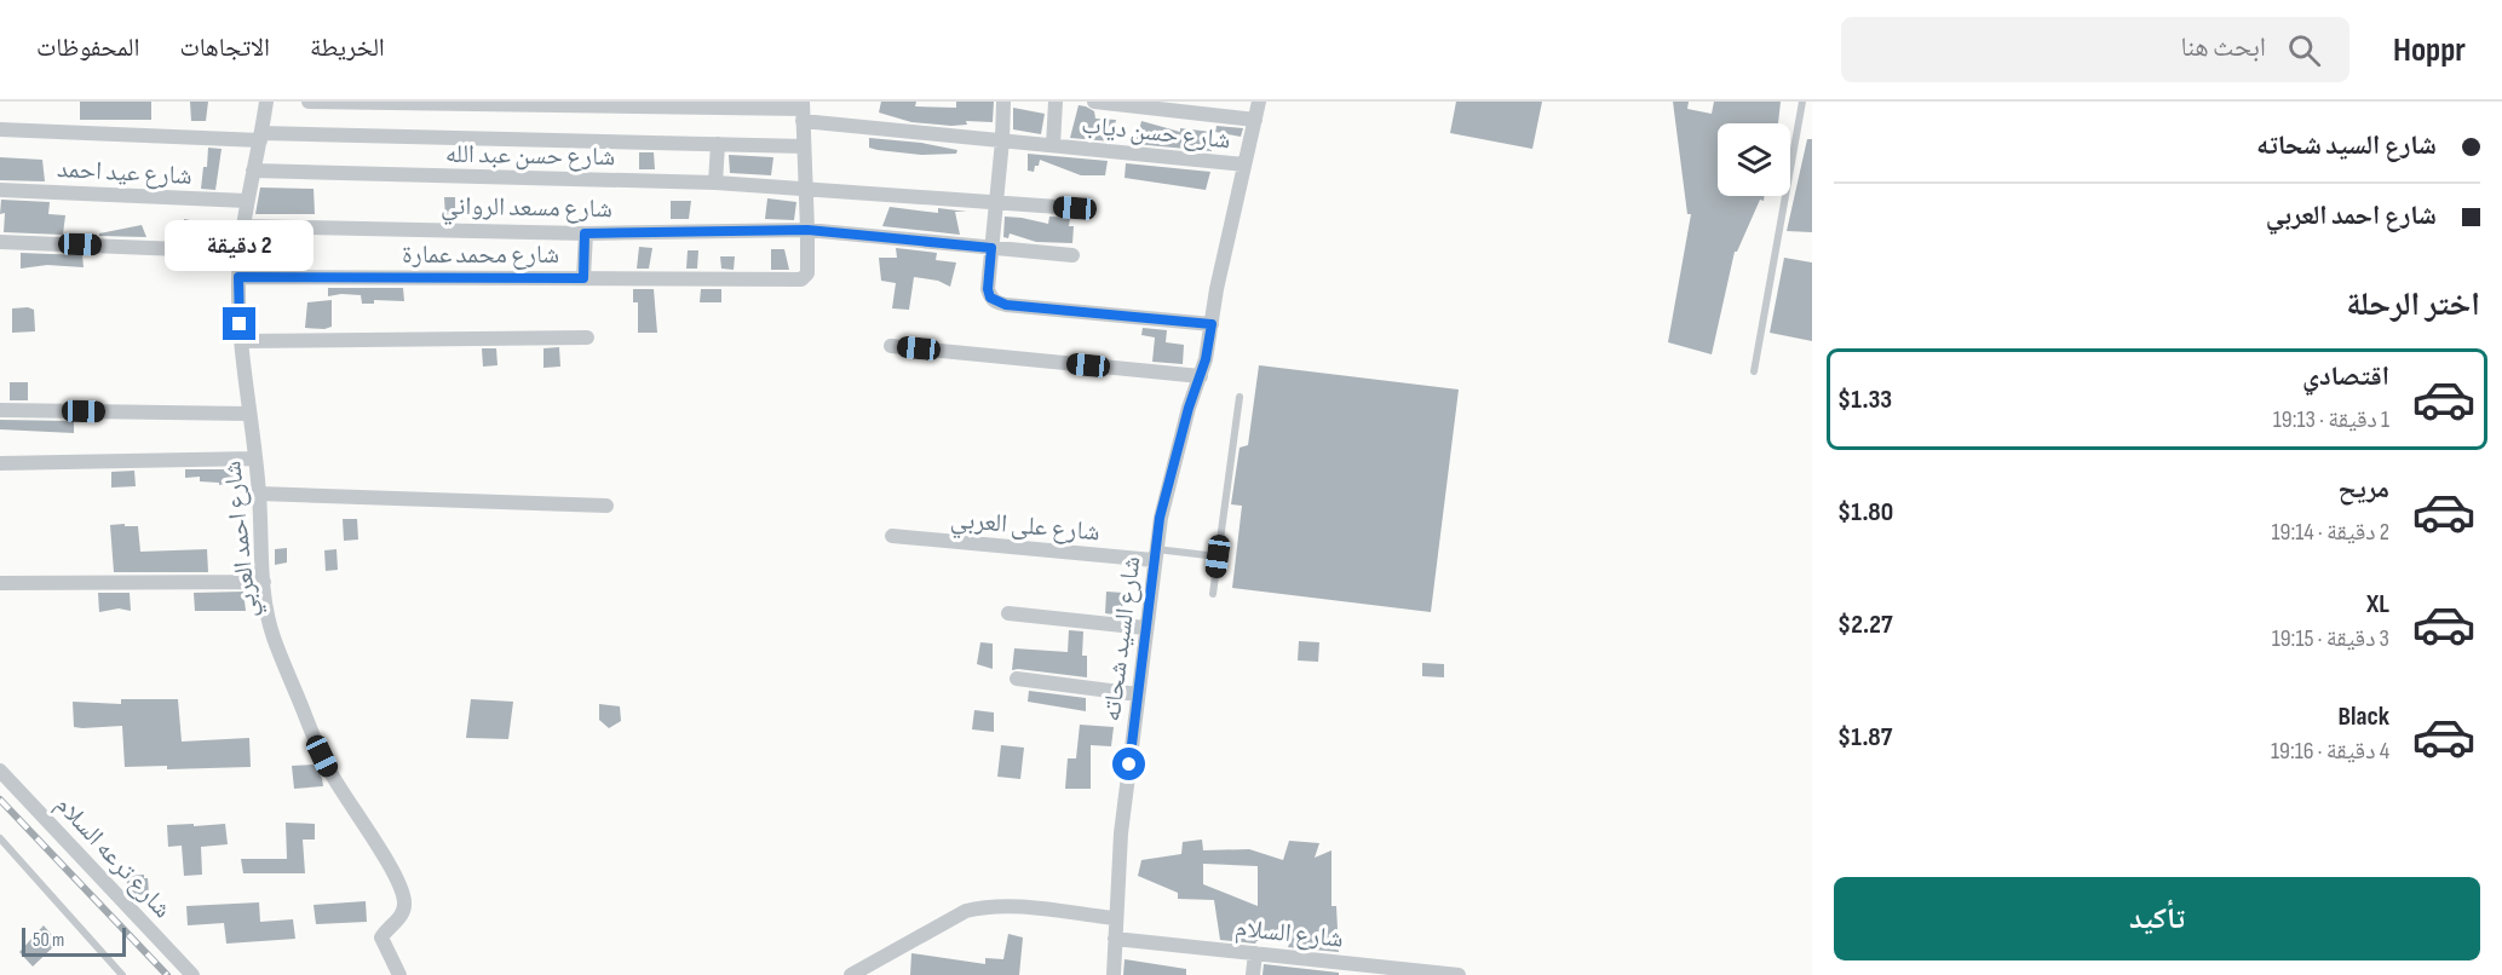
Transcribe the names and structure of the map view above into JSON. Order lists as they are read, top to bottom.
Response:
{
  "streets": {
    "street": [
      "شارع حسن دياب",
      "شارع حسن عبد الله",
      "شارع عيد احمد",
      "شارع مسعد الرواني",
      "شارع محمد عمارة",
      "شارع على العربي",
      "شارع احمد العربي",
      "شارع السيد شحاته",
      "شارع ترعه السلام",
      "شارع السلام"
    ]
  },
  "crossings": [
    ["شارع حسن دياب", "شارع السيد شحاته"],
    ["شارع حسن عبد الله", "شارع احمد العربي"],
    ["شارع عيد احمد", "شارع احمد العربي"],
    ["شارع مسعد الرواني", "شارع محمد عمارة"],
    ["شارع مسعد الرواني", "شارع احمد العربي"],
    ["شارع محمد عمارة", "شارع احمد العربي"],
    ["شارع على العربي", "شارع السيد شحاته"],
    ["شارع السيد شحاته", "شارع السلام"]
  ],
  "scale_bar": "50 m",
  "page": {
    "header": "Hoppr",
    "search": "ابحث هنا",
    "nav": ["الخريطة", "الاتجاهات", "المحفوظات"],
    "banner": ["شارع السيد شحاته", "شارع احمد العربي"],
    "bubble": "2 دقيقة",
    "heading": "اختر الرحلة",
    "list": [
      {
        "name": "اقتصادي",
        "note": "1 دقيقة · 19:13",
        "value": "$1.33"
      },
      {
        "name": "مريح",
        "note": "2 دقيقة · 19:14",
        "value": "$1.80"
      },
      {
        "name": "XL",
        "note": "3 دقيقة · 19:15",
        "value": "$2.27"
      },
      {
        "name": "Black",
        "note": "4 دقيقة · 19:16",
        "value": "$1.87"
      }
    ],
    "buttons": "تأكيد",
    "scale": "50 m"
  }
}
